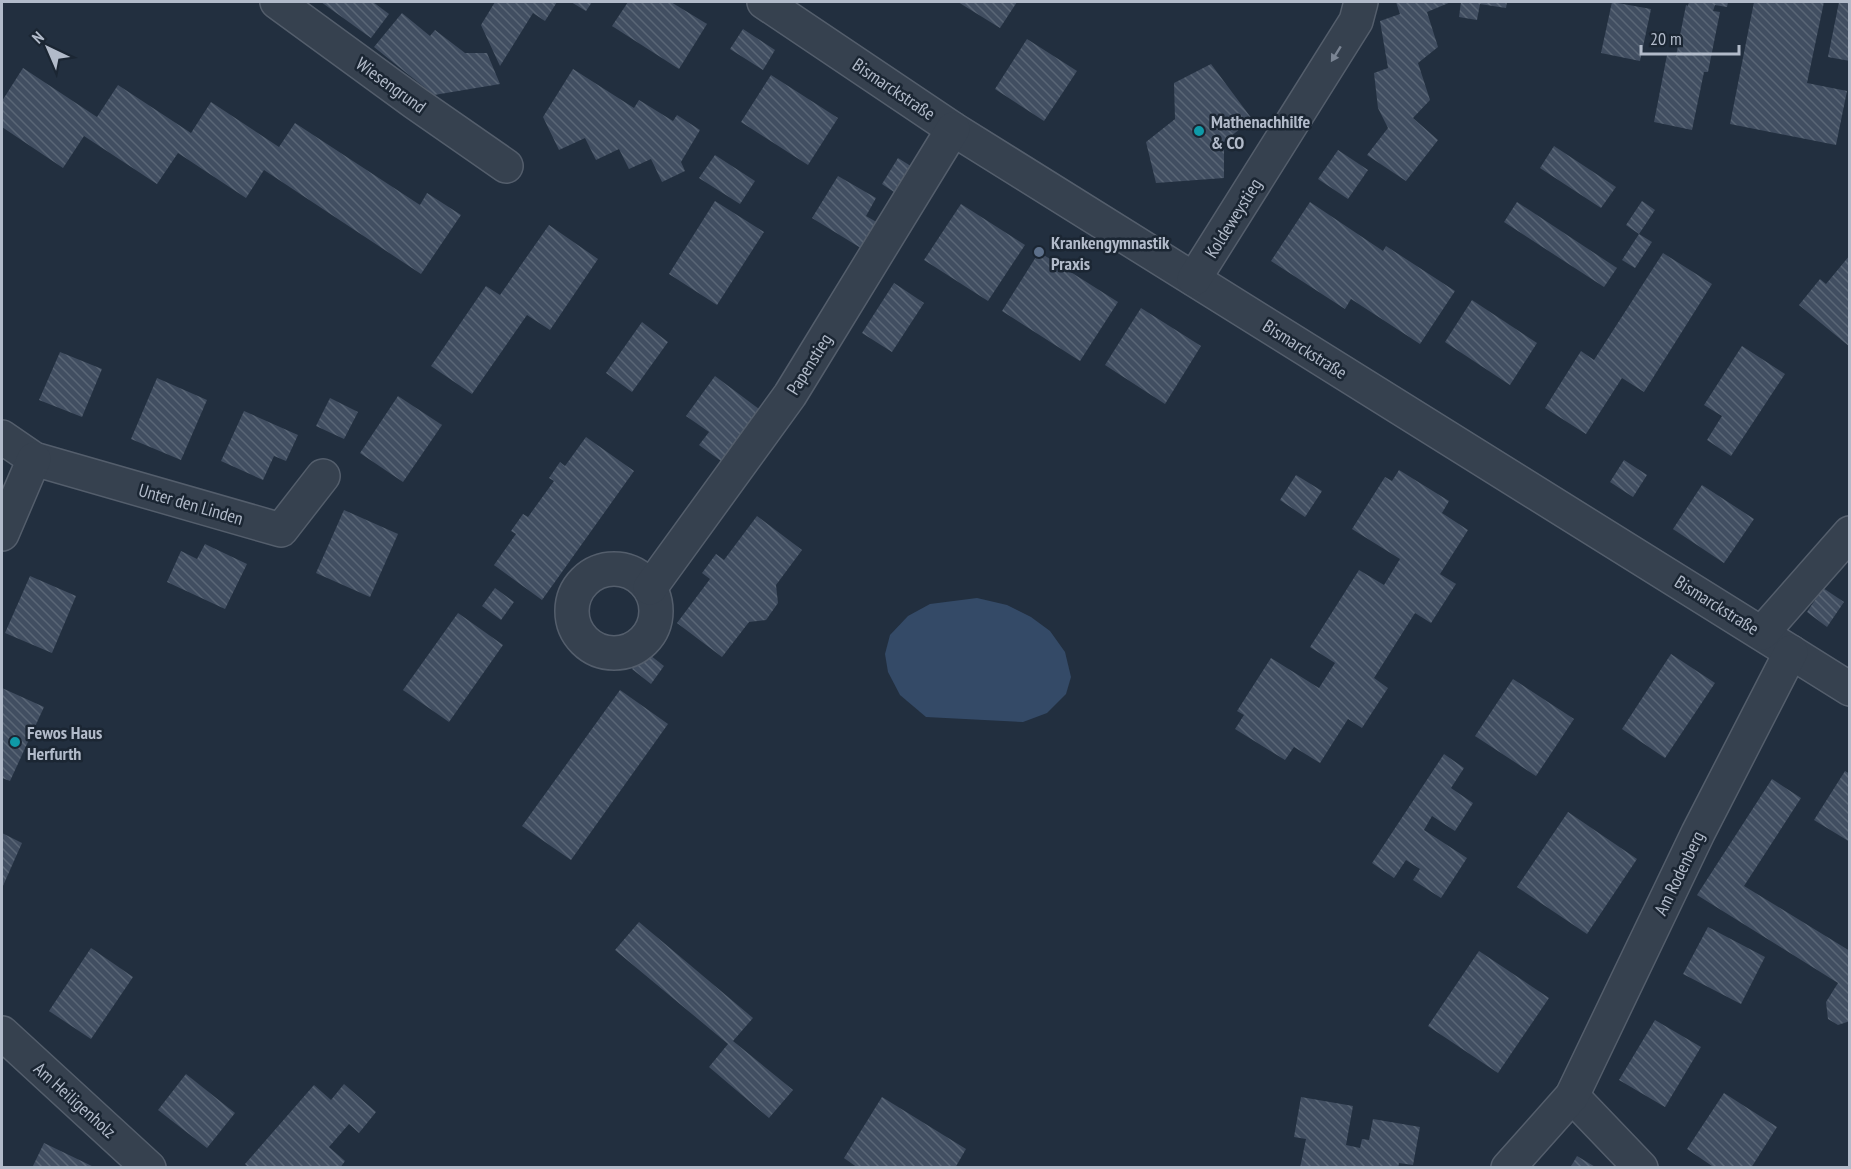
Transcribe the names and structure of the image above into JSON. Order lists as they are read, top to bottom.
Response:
{
  "streets": {
    "street": [
      "Wiesengrund",
      "Bismarckstraße",
      "Koldeweystieg",
      "Papenstieg",
      "Unter den Linden",
      "Am Rodenberg",
      "Am Heiligenholz"
    ]
  },
  "crossings": [
    ["Bismarckstraße", "Koldeweystieg"],
    ["Bismarckstraße", "Papenstieg"],
    ["Bismarckstraße", "Am Rodenberg"]
  ],
  "one_way": ["Koldeweystieg"],
  "places": ["Mathenachhilfe & CO", "Krankengymnastik Praxis", "Fewos Haus Herfurth"],
  "scale_bar": "20 m",
  "north": "top left"
}
